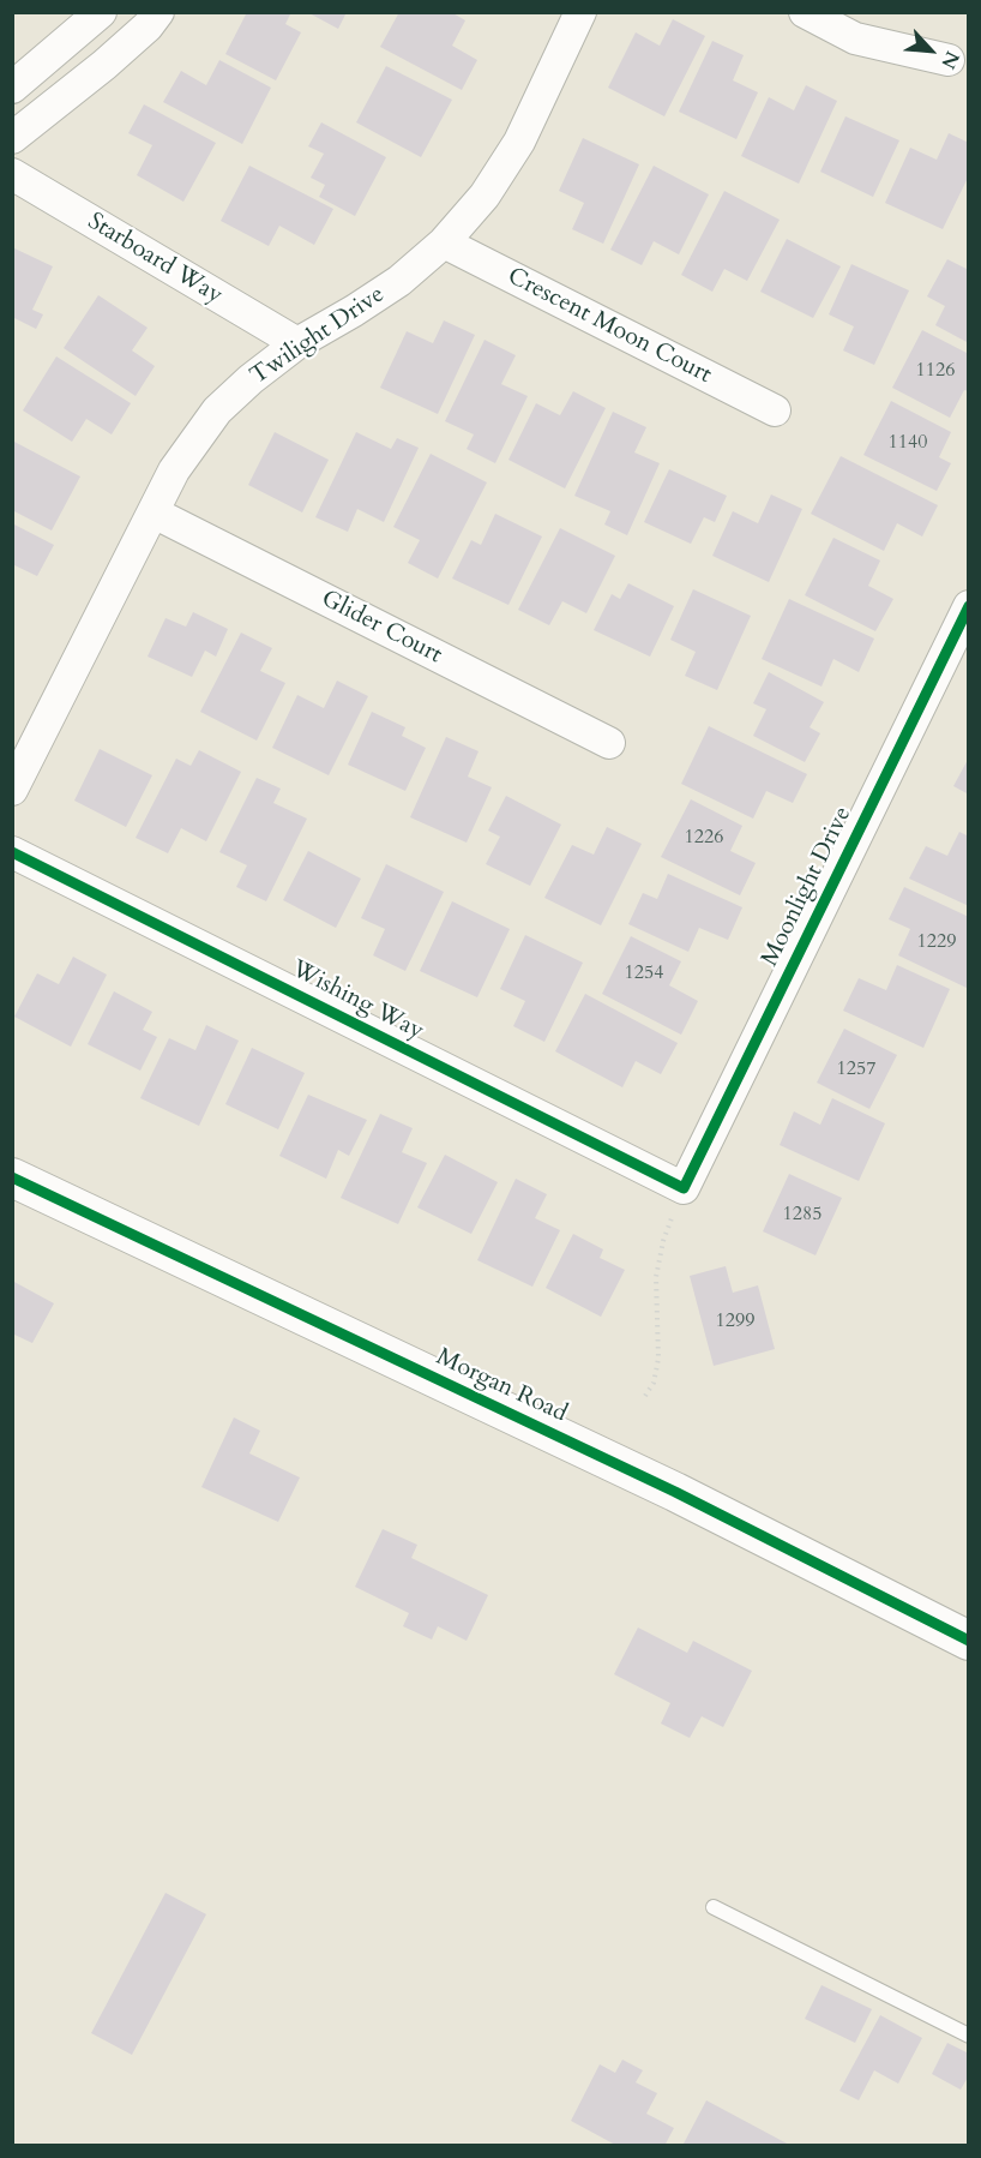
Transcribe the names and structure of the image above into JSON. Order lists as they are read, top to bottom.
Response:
{
  "streets": {
    "street": [
      "Starboard Way",
      "Crescent Moon Court",
      "Twilight Drive",
      "Glider Court",
      "Moonlight Drive",
      "Wishing Way",
      "Morgan Road"
    ]
  },
  "crossings": [
    ["Starboard Way", "Twilight Drive"],
    ["Crescent Moon Court", "Twilight Drive"],
    ["Twilight Drive", "Glider Court"],
    ["Moonlight Drive", "Wishing Way"]
  ],
  "house_numbers": [
    "1126",
    "1140",
    "1226",
    "1229",
    "1254",
    "1257",
    "1285",
    "1299"
  ],
  "north": "bottom right"
}
